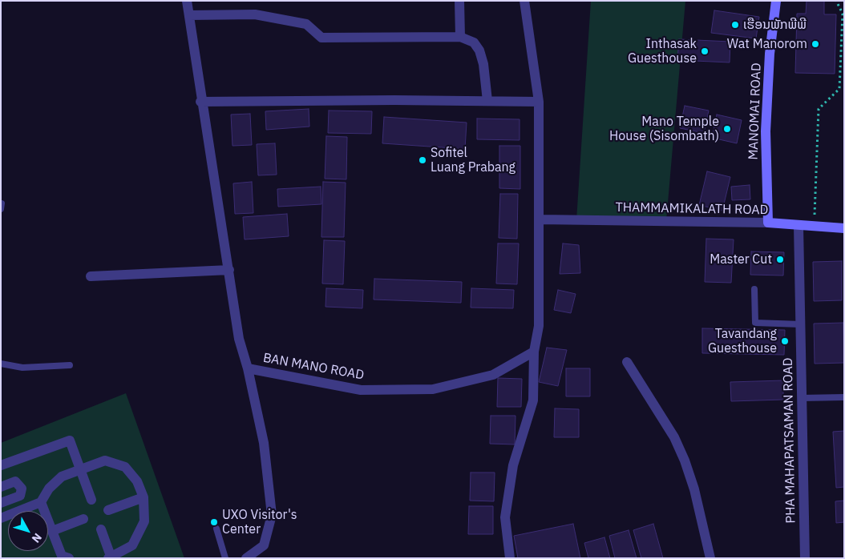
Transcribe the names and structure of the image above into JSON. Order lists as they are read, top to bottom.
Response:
{
  "streets": {
    "street": [
      "MANOMAI ROAD",
      "THAMMAMIKALATH ROAD",
      "BAN MANO ROAD",
      "PHA MAHAPATSAMAN ROAD"
    ]
  },
  "crossings": [
    ["MANOMAI ROAD", "THAMMAMIKALATH ROAD"],
    ["THAMMAMIKALATH ROAD", "PHA MAHAPATSAMAN ROAD"]
  ],
  "places": [
    "ເຮືອນພັກພີພີ",
    "Wat Manorom",
    "Inthasak Guesthouse",
    "Mano Temple House (Sisombath)",
    "Sofitel Luang Prabang",
    "Master Cut",
    "Tavandang Guesthouse",
    "UXO Visitor's Center"
  ],
  "north": "bottom right"
}
